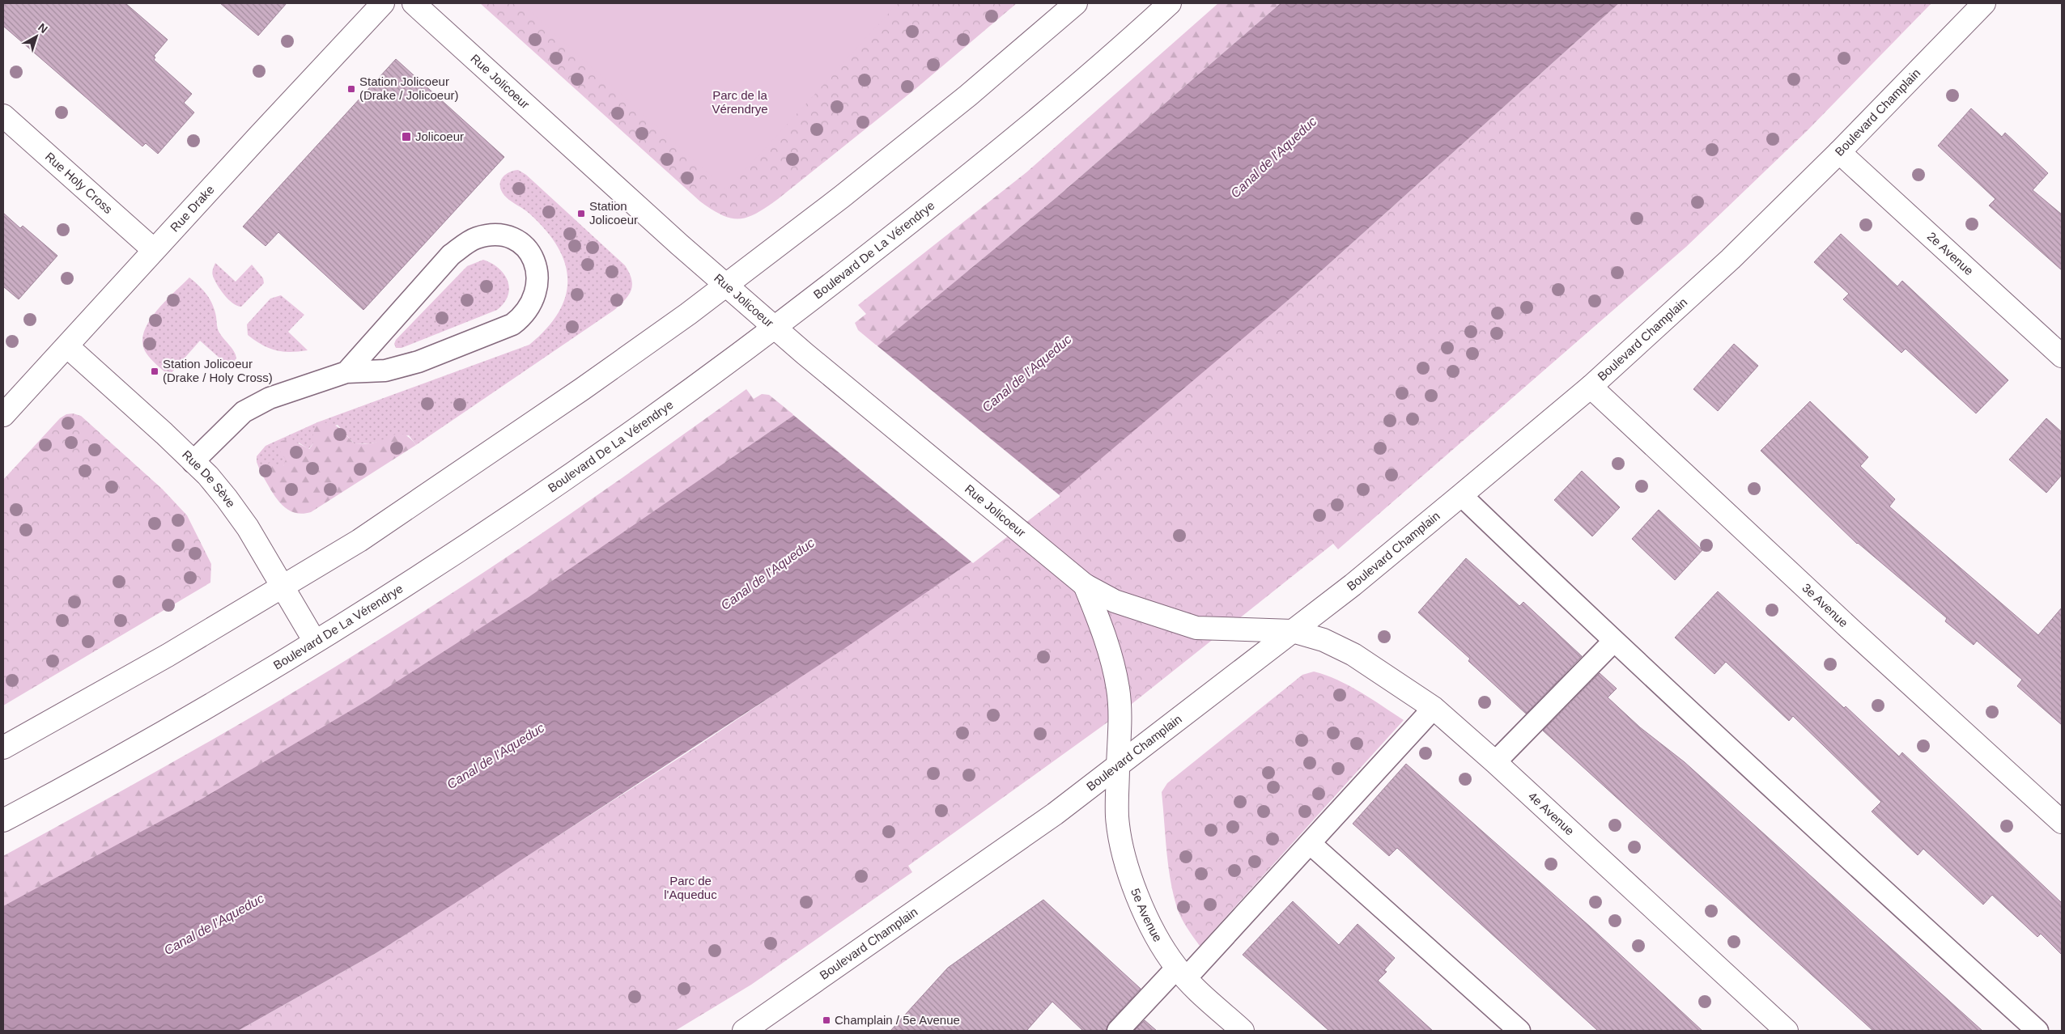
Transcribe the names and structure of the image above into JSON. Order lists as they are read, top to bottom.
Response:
{
  "streets": {
    "street": [
      "Rue Jolicoeur",
      "Boulevard Champlain",
      "Rue Holy Cross",
      "Rue Drake",
      "Boulevard De La Vérendrye",
      "2e Avenue",
      "Rue De Sève",
      "3e Avenue",
      "4e Avenue",
      "5e Avenue"
    ]
  },
  "crossings": [
    ["Rue Jolicoeur", "Boulevard Champlain"],
    ["Rue Jolicoeur", "Boulevard De La Vérendrye"],
    ["Rue Jolicoeur", "4e Avenue"],
    ["Rue Jolicoeur", "5e Avenue"],
    ["Boulevard Champlain", "2e Avenue"],
    ["Boulevard Champlain", "3e Avenue"],
    ["Boulevard Champlain", "4e Avenue"],
    ["Boulevard Champlain", "5e Avenue"],
    ["Rue Holy Cross", "Rue Drake"],
    ["Rue Drake", "Rue De Sève"],
    ["Boulevard De La Vérendrye", "Rue De Sève"]
  ],
  "water": ["Canal de l'Aqueduc"],
  "parks": ["Parc de la Vérendrye", "Parc de l'Aqueduc"],
  "places": {
    "transit": [
      "Station Jolicoeur (Drake / Jolicoeur)",
      "Jolicoeur",
      "Station Jolicoeur",
      "Station Jolicoeur (Drake / Holy Cross)",
      "Champlain / 5e Avenue"
    ]
  },
  "north": "top right"
}
